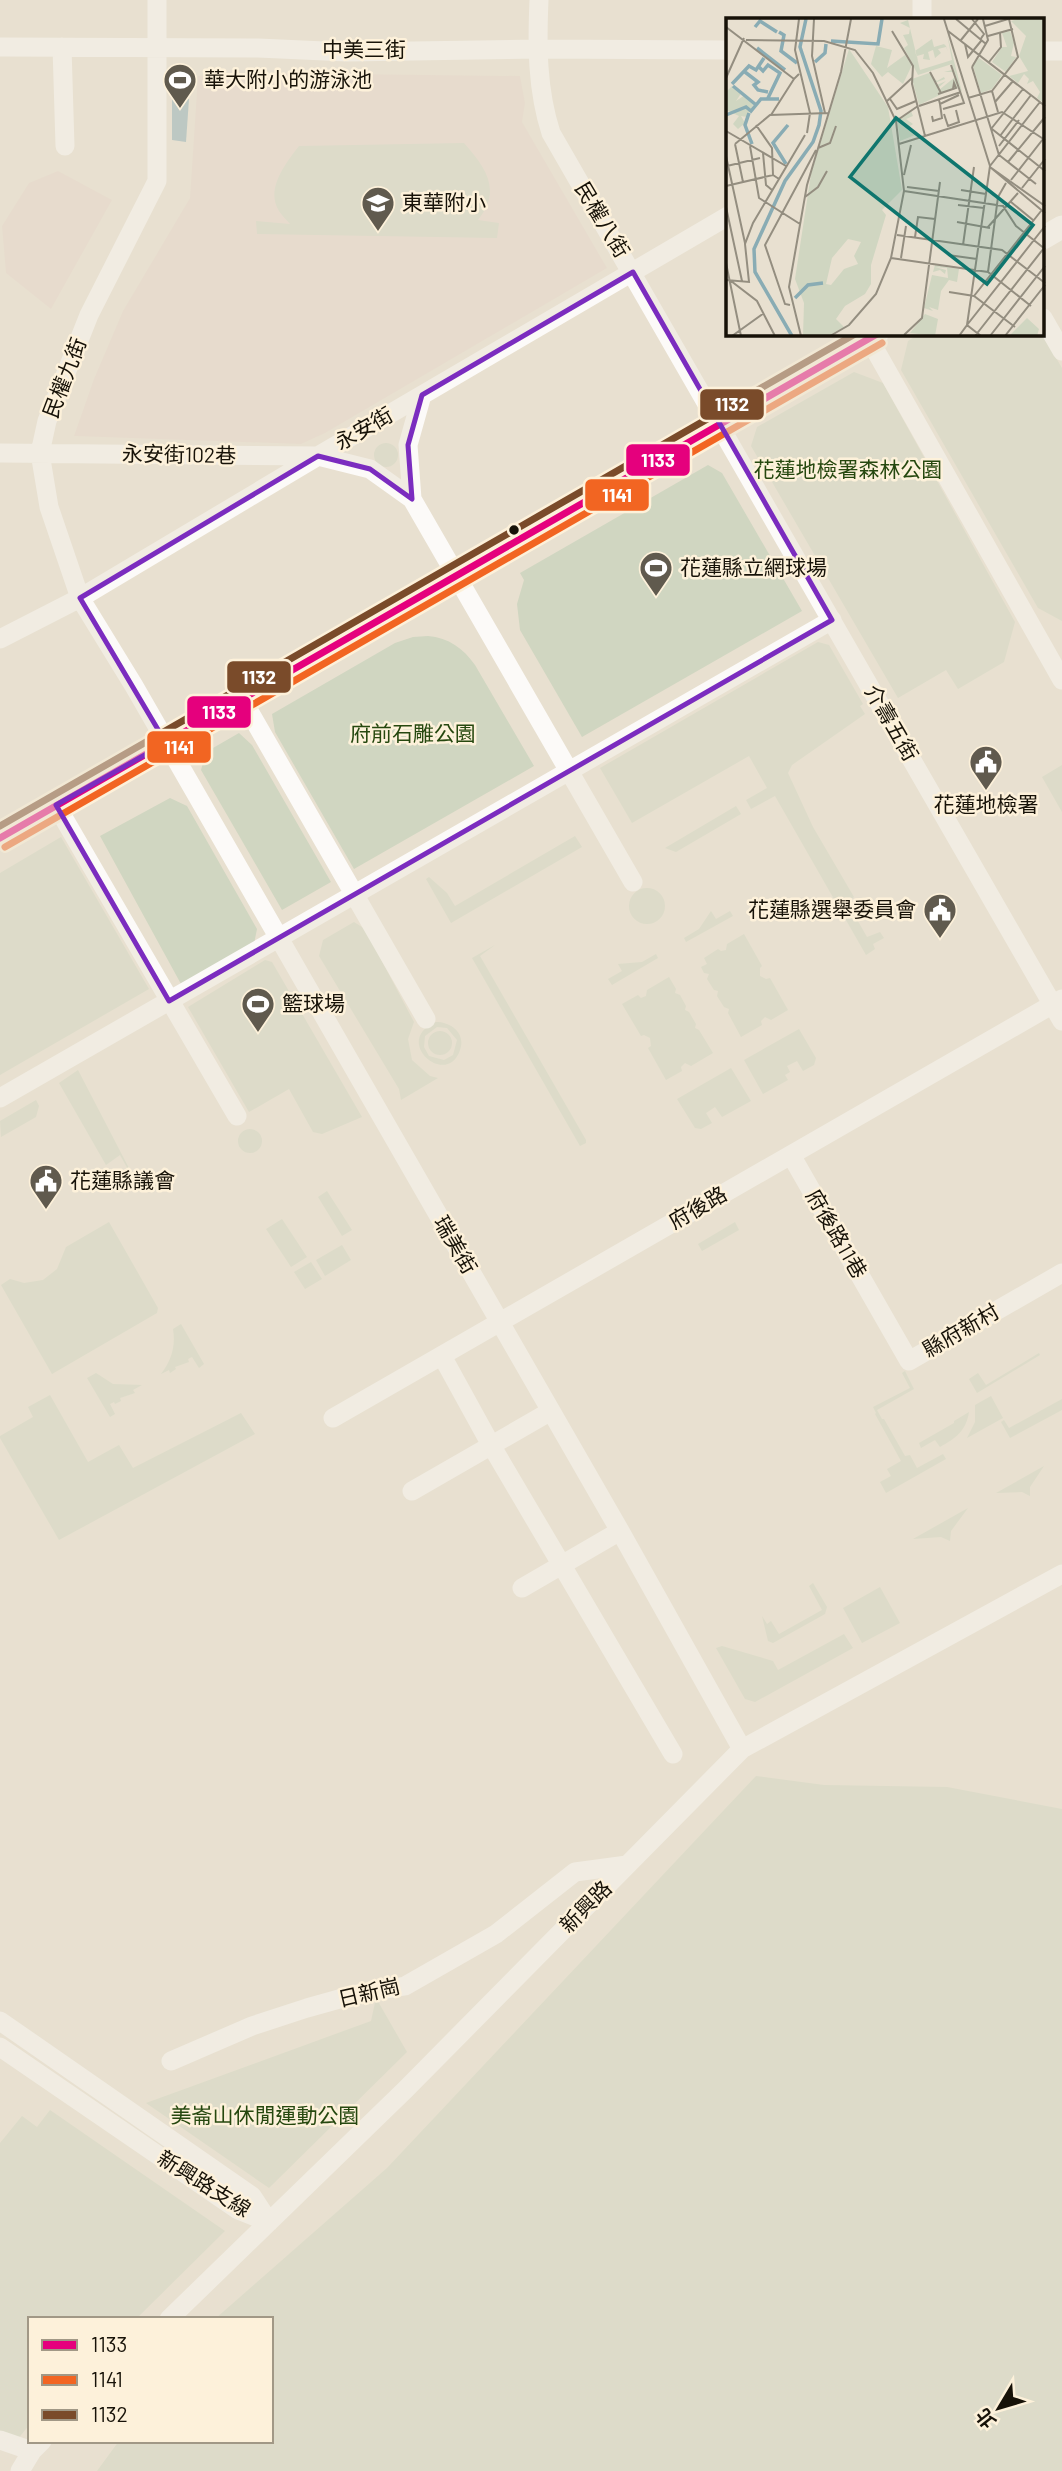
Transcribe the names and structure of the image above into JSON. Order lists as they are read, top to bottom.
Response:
{
  "streets": {
    "street": [
      "中美三街",
      "民權八街",
      "民權九街",
      "永安街",
      "永安街102巷",
      "介壽五街",
      "府後路",
      "府後路11巷",
      "瑞美街",
      "縣府新村",
      "新興路",
      "日新崗",
      "新興路支線"
    ]
  },
  "crossings": [
    ["中美三街", "民權八街"],
    ["中美三街", "民權九街"],
    ["民權八街", "永安街"],
    ["民權八街", "介壽五街"],
    ["民權九街", "永安街"],
    ["民權九街", "永安街102巷"],
    ["民權九街", "瑞美街"],
    ["永安街", "永安街102巷"],
    ["介壽五街", "府後路"],
    ["府後路", "府後路11巷"],
    ["府後路", "瑞美街"],
    ["府後路11巷", "縣府新村"],
    ["瑞美街", "新興路"],
    ["新興路", "日新崗"],
    ["新興路", "新興路支線"]
  ],
  "parks": ["花蓮地檢署森林公園", "府前石雕公園", "美崙山休閒運動公園"],
  "places": {
    "sports": ["華大附小的游泳池", "花蓮縣立網球場", "籃球場"],
    "school or university": ["東華附小"],
    "public building": ["花蓮地檢署", "花蓮縣選舉委員會", "花蓮縣議會"]
  },
  "lines": ["transit line 1133", "transit line 1132", "transit line 1141"],
  "legend": ["1133", "1141", "1132"],
  "north": "bottom left"
}
